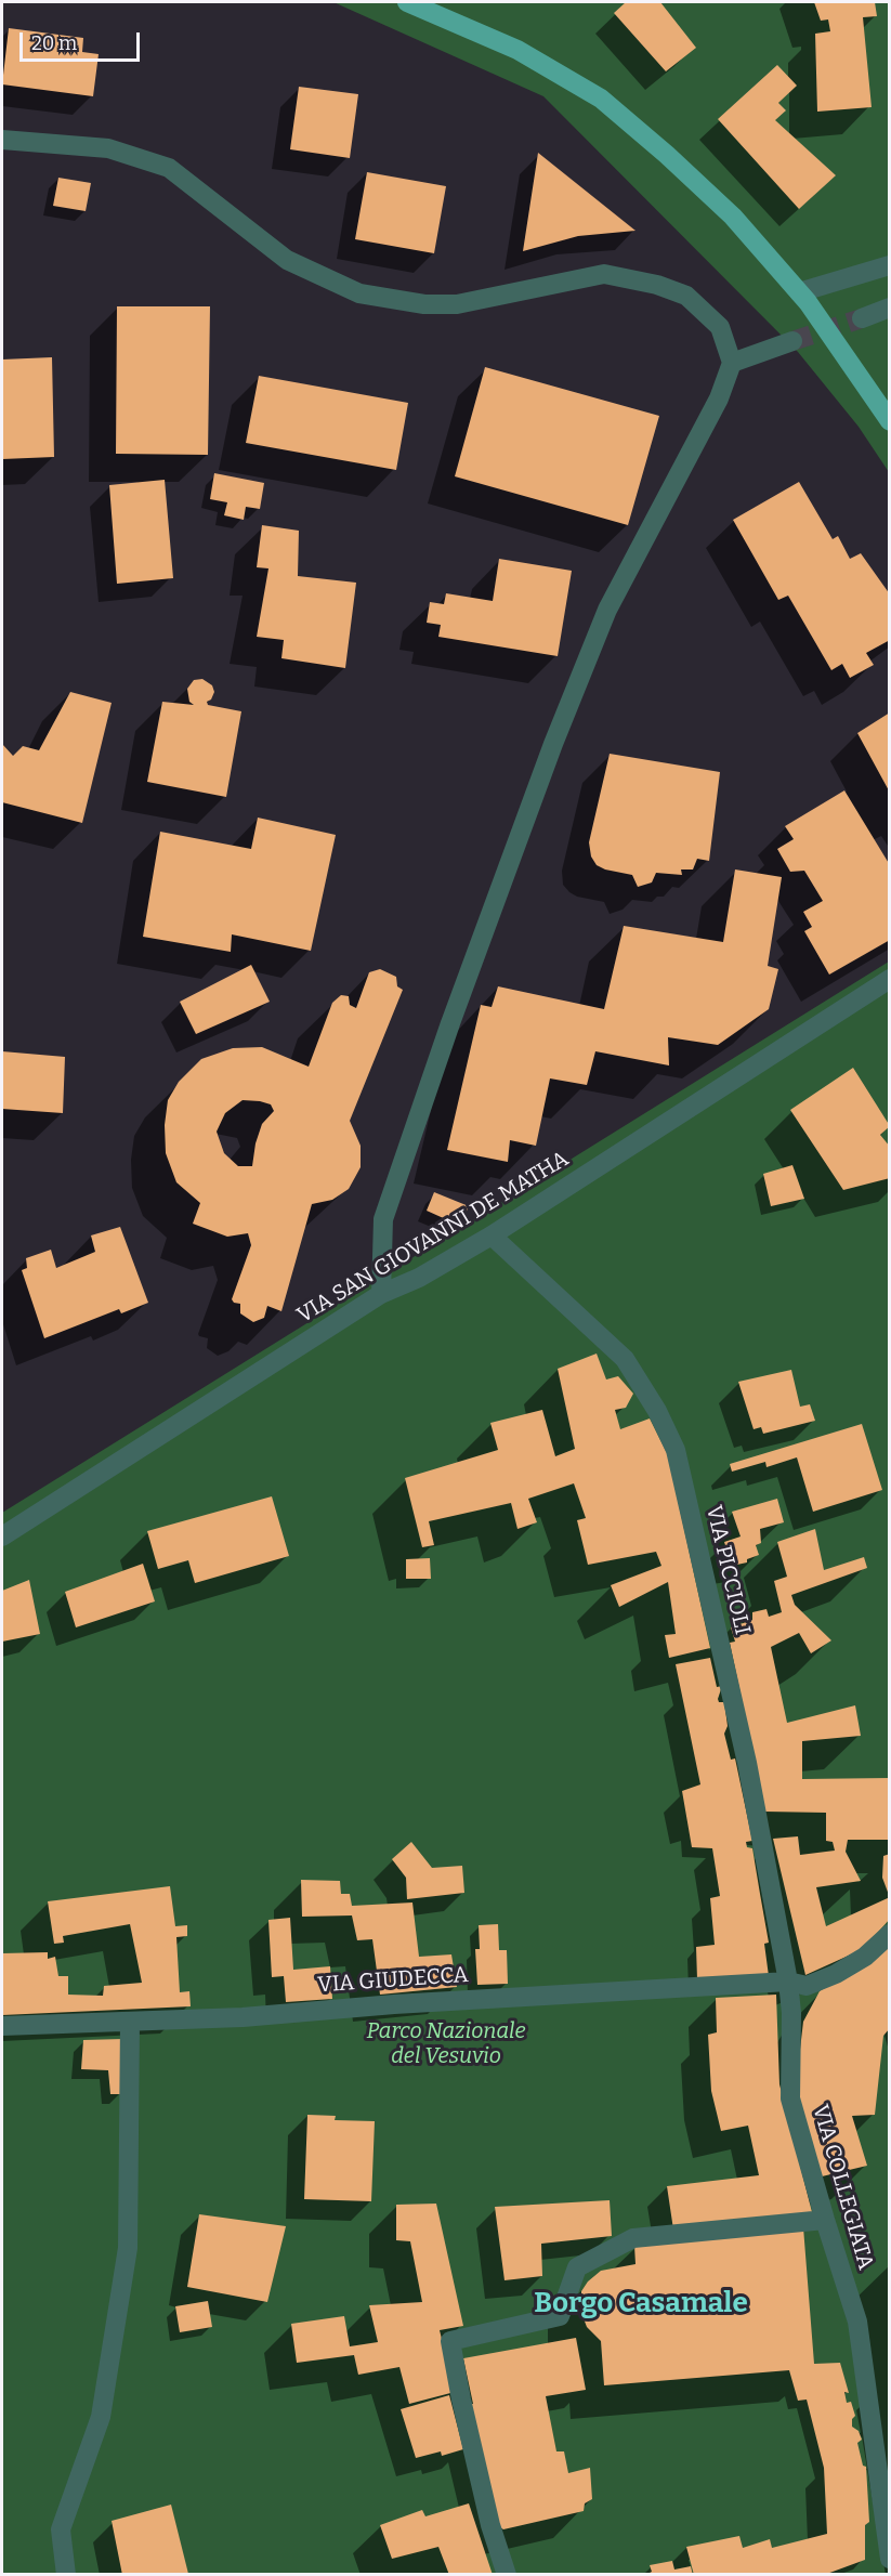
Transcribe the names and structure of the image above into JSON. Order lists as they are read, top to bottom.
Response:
{
  "streets": {
    "street": [
      "VIA SAN GIOVANNI DE MATHA",
      "VIA PICCIOLI",
      "VIA GIUDECCA",
      "VIA COLLEGIATA"
    ]
  },
  "crossings": [
    ["VIA SAN GIOVANNI DE MATHA", "VIA PICCIOLI"],
    ["VIA PICCIOLI", "VIA GIUDECCA"],
    ["VIA PICCIOLI", "VIA COLLEGIATA"],
    ["VIA GIUDECCA", "VIA COLLEGIATA"]
  ],
  "districts": ["Borgo Casamale"],
  "parks": ["Parco Nazionale del Vesuvio"],
  "scale_bar": "20 m"
}
